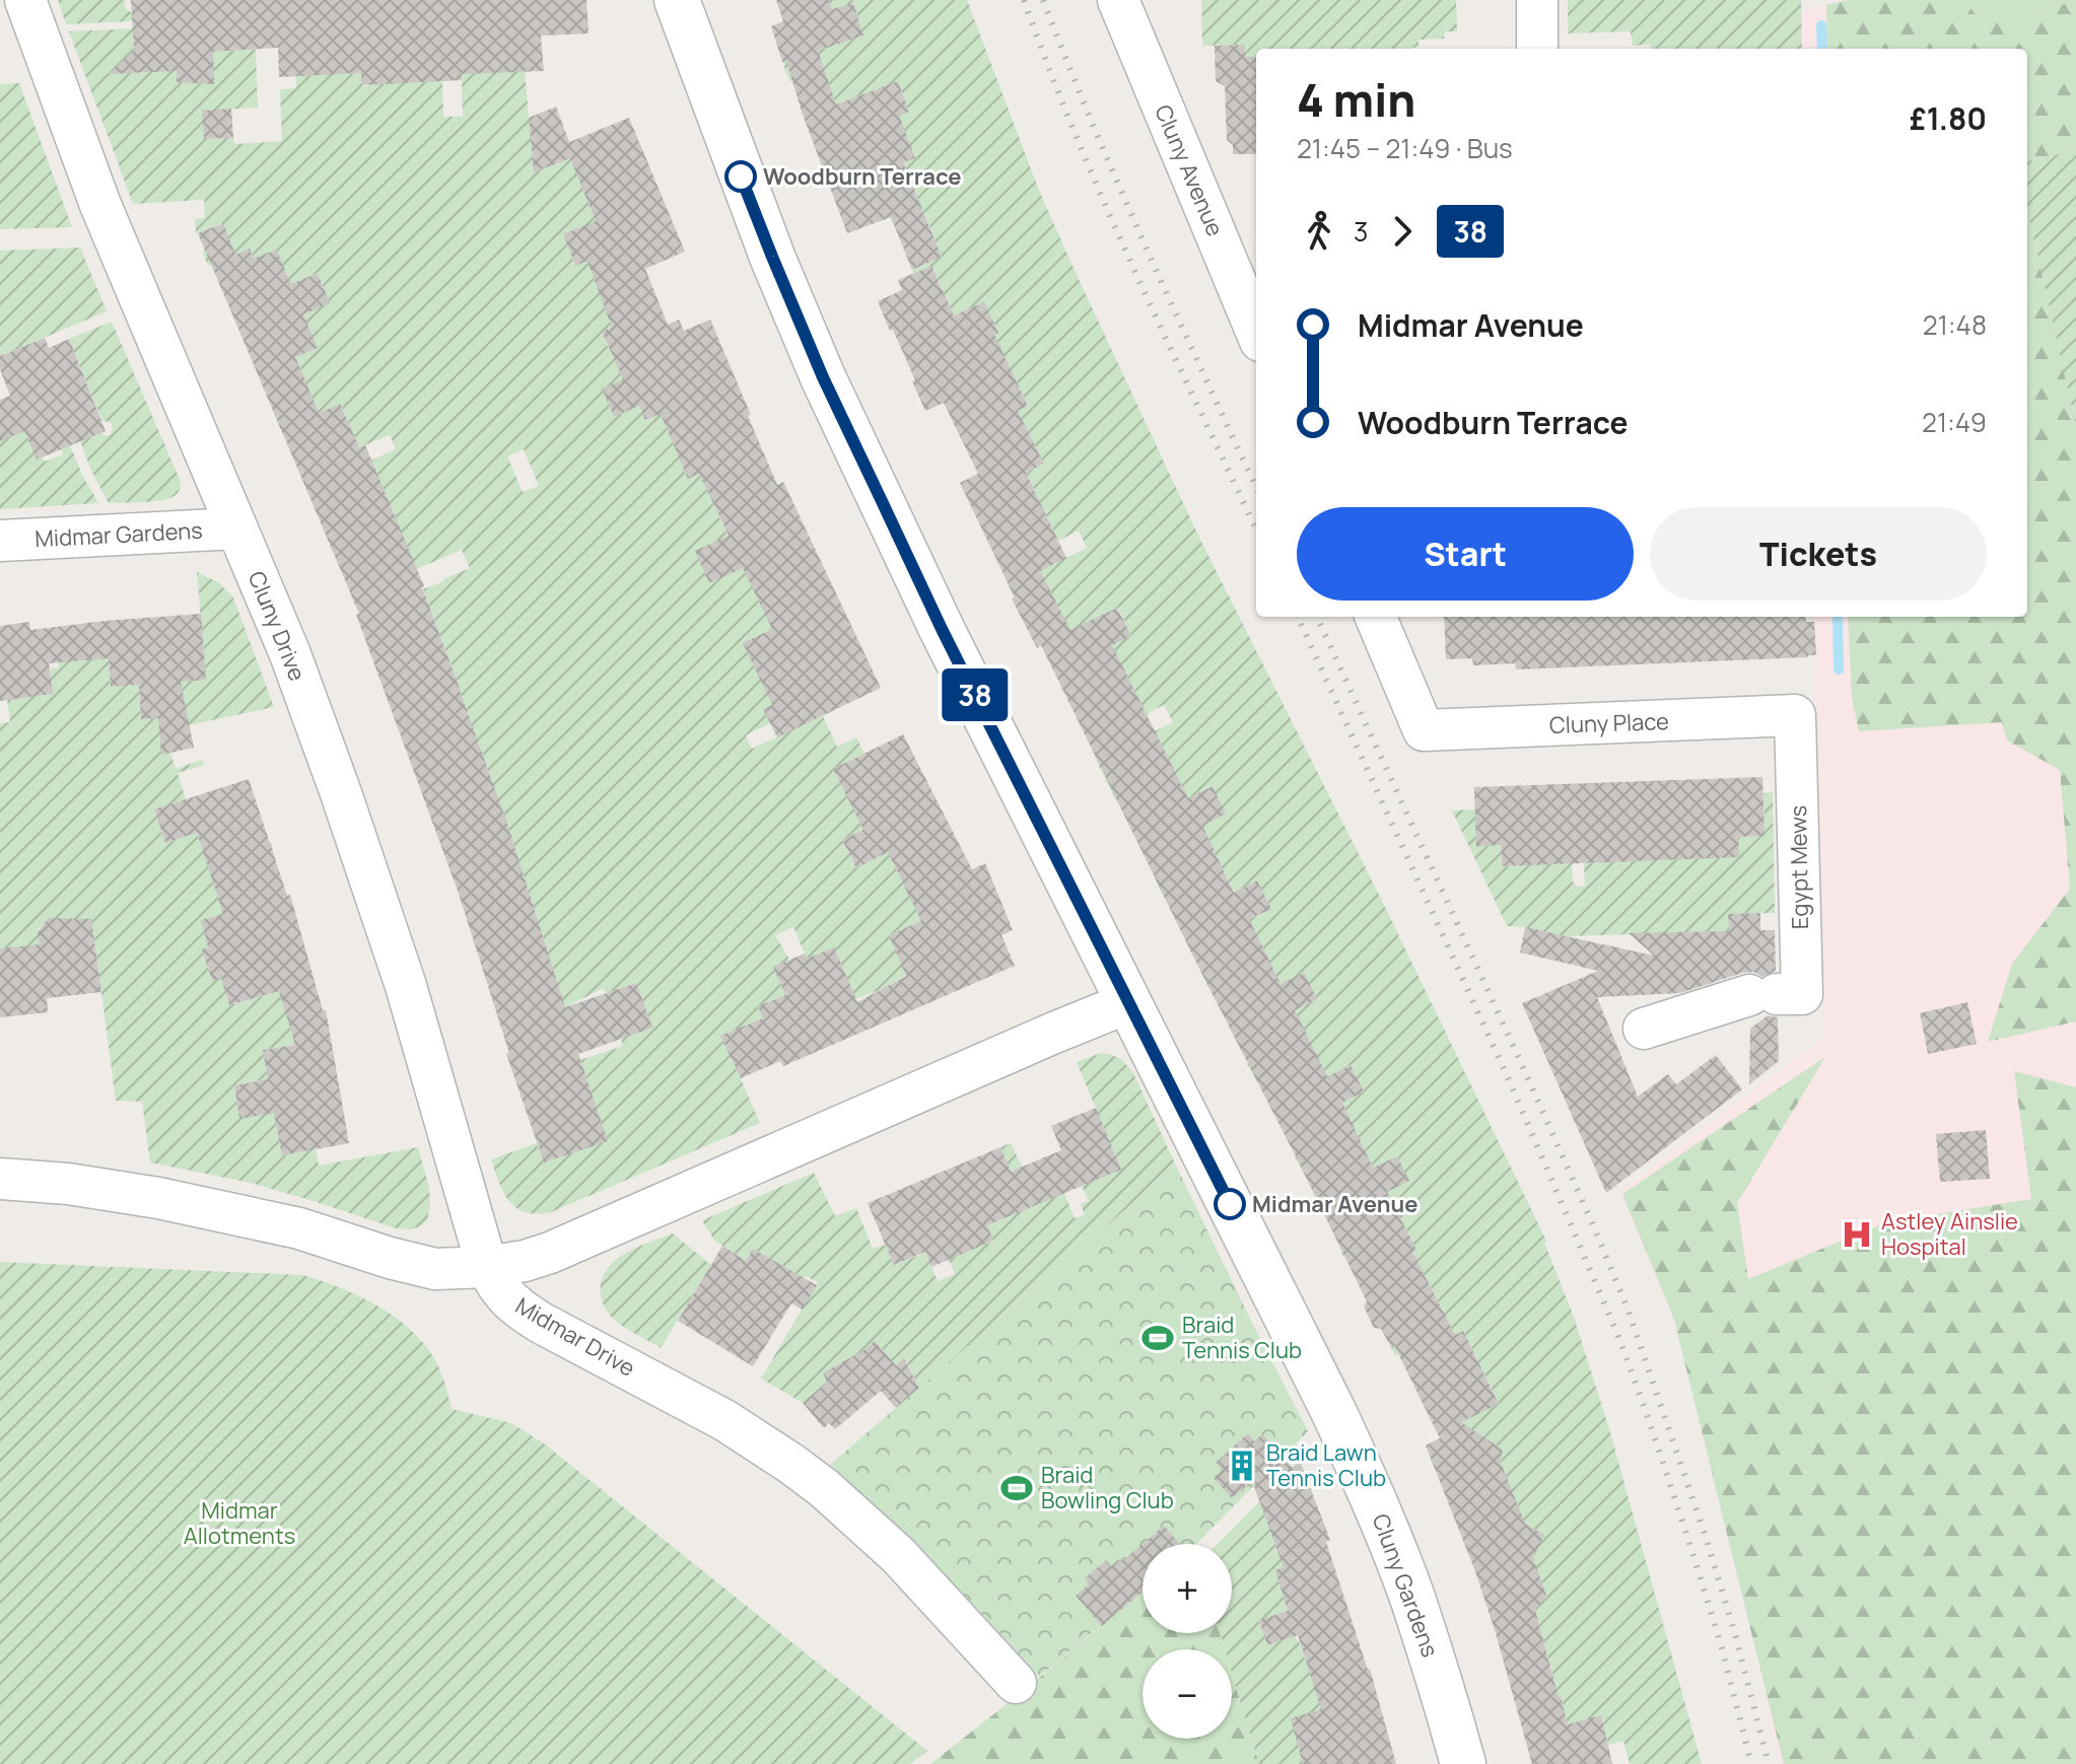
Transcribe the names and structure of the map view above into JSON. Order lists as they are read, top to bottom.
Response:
{
  "streets": {
    "street": [
      "Cluny Avenue",
      "Midmar Gardens",
      "Cluny Drive",
      "Cluny Place",
      "Egypt Mews",
      "Midmar Drive",
      "Cluny Gardens"
    ]
  },
  "crossings": [
    ["Midmar Gardens", "Cluny Drive"],
    ["Cluny Drive", "Midmar Drive"],
    ["Cluny Place", "Egypt Mews"]
  ],
  "parks": ["Midmar Allotments"],
  "places": {
    "other": ["Woodburn Terrace", "Midmar Avenue"],
    "hospital": ["Astley Ainslie Hospital"],
    "sports": ["Braid Tennis Club", "Braid Bowling Club"],
    "building": ["Braid Lawn Tennis Club"]
  },
  "lines": ["bus line 38"],
  "page": {
    "on_map": "38",
    "heading": ["4 min", "21:45 – 21:49 · Bus", "£1.80"],
    "legs": ["3", "38"],
    "list": [
      {
        "name": "Midmar Avenue",
        "value": "21:48"
      },
      {
        "name": "Woodburn Terrace",
        "value": "21:49"
      }
    ],
    "buttons": ["Start", "Tickets"],
    "map_buttons": ["+", "−"]
  }
}
